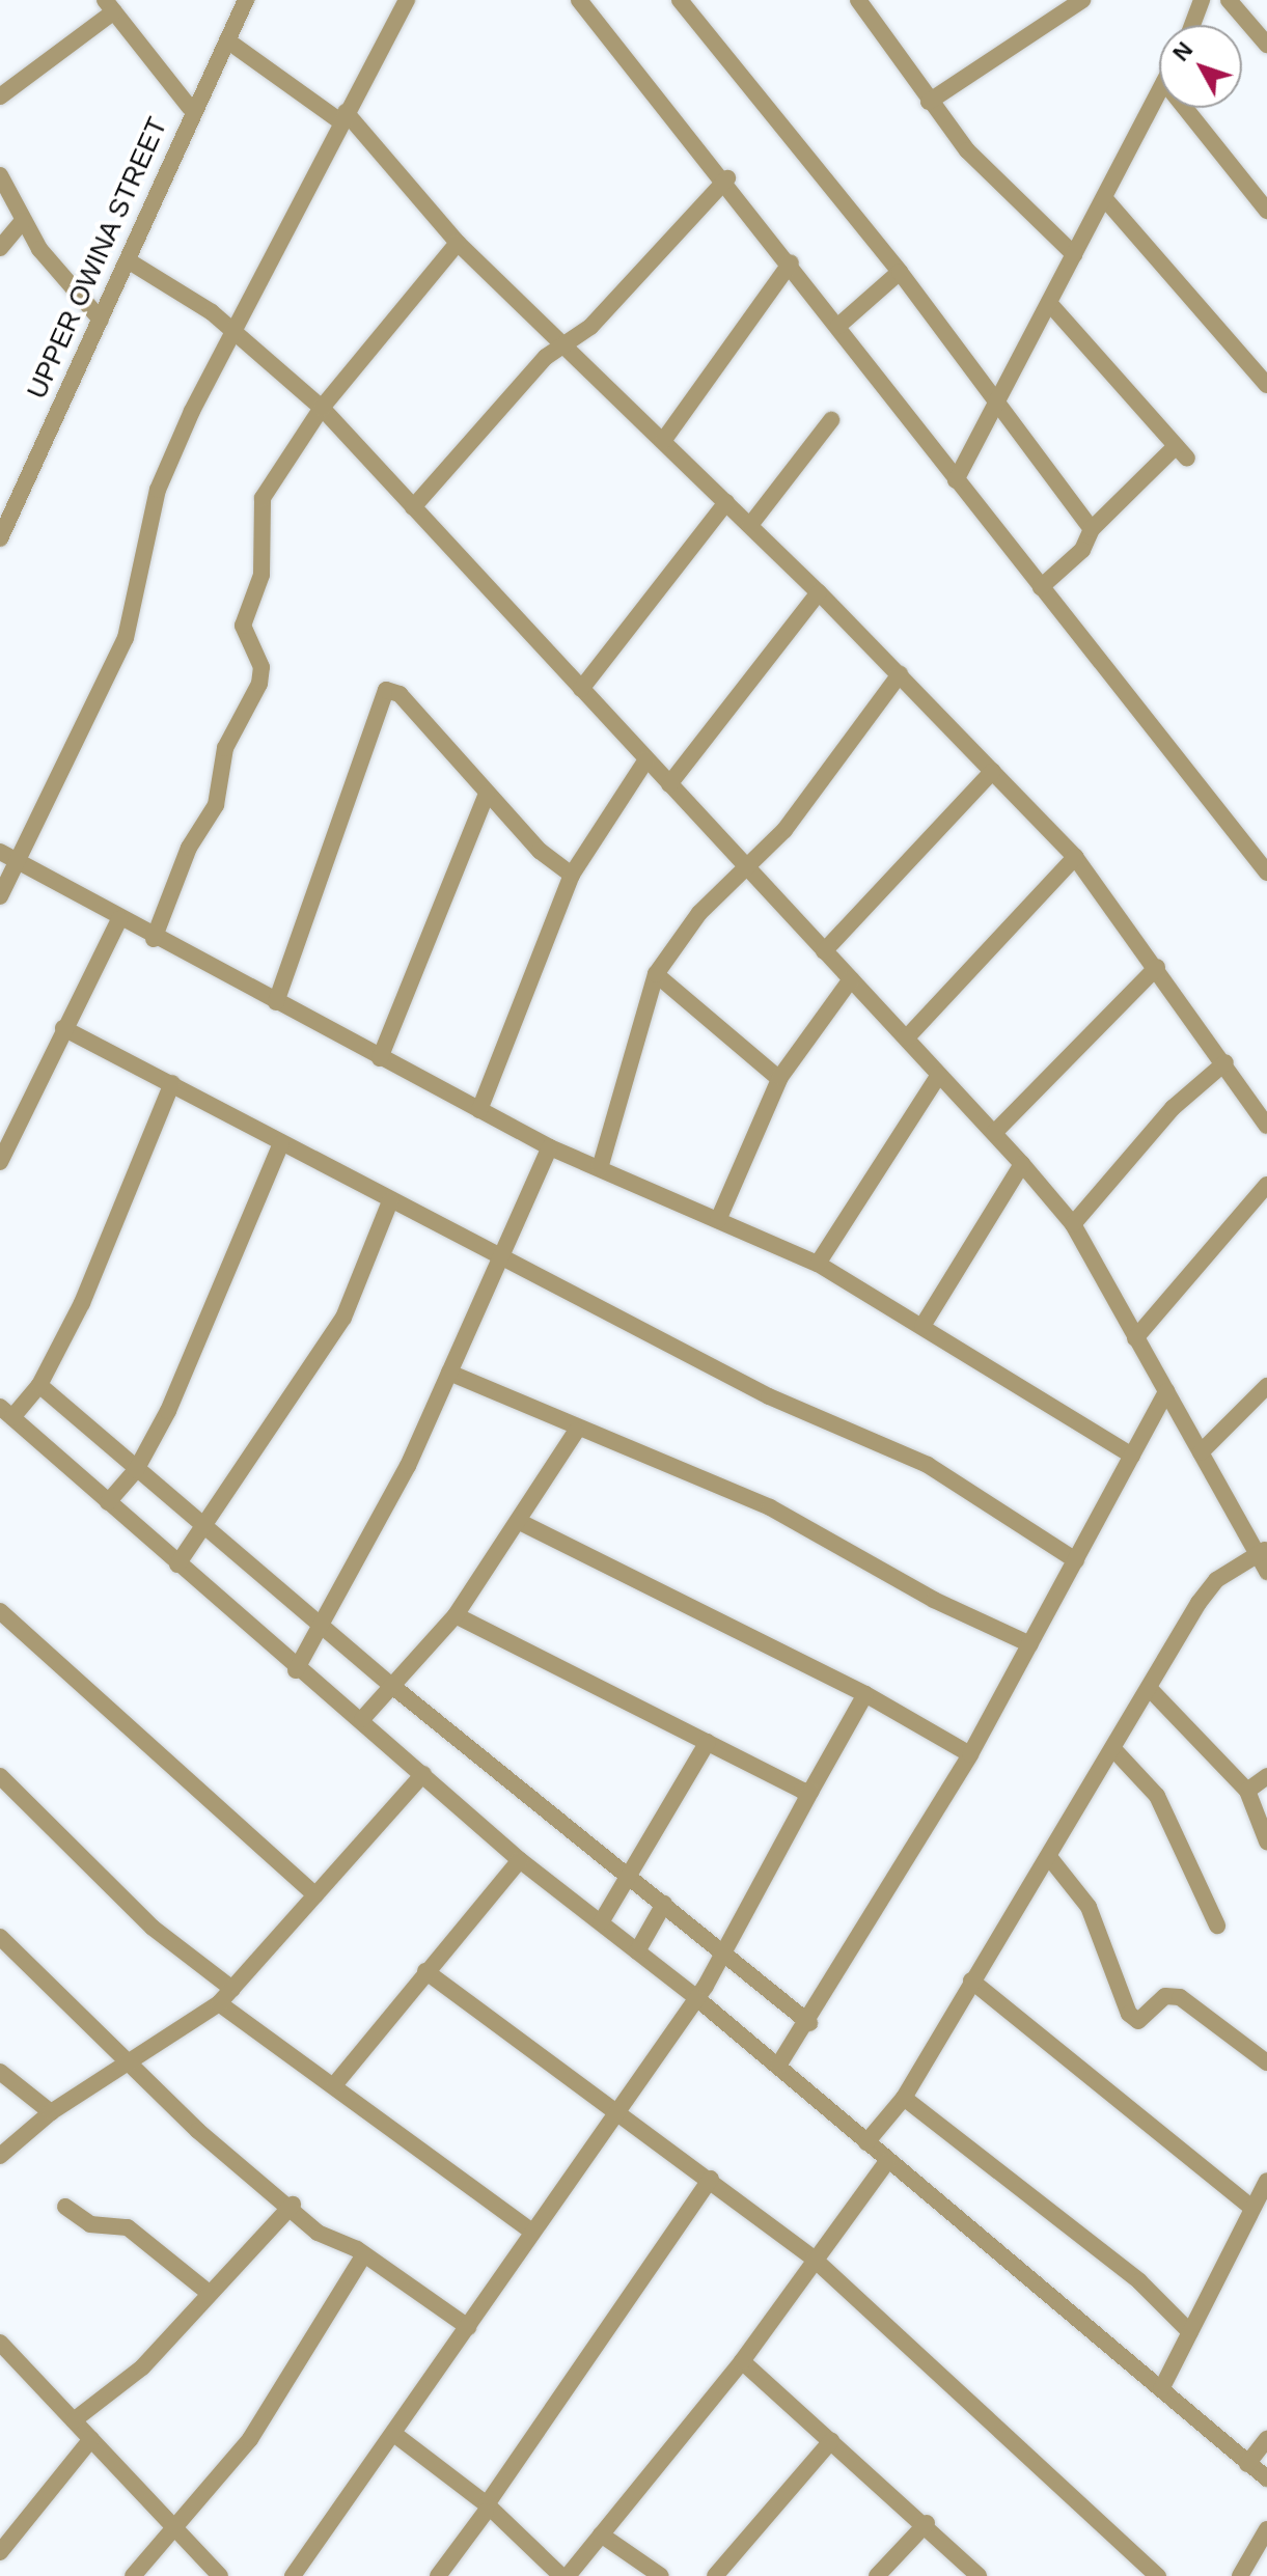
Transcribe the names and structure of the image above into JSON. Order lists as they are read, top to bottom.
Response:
{
  "streets": {
    "street": ["UPPER OWINA STREET"]
  },
  "north": "top left"
}
